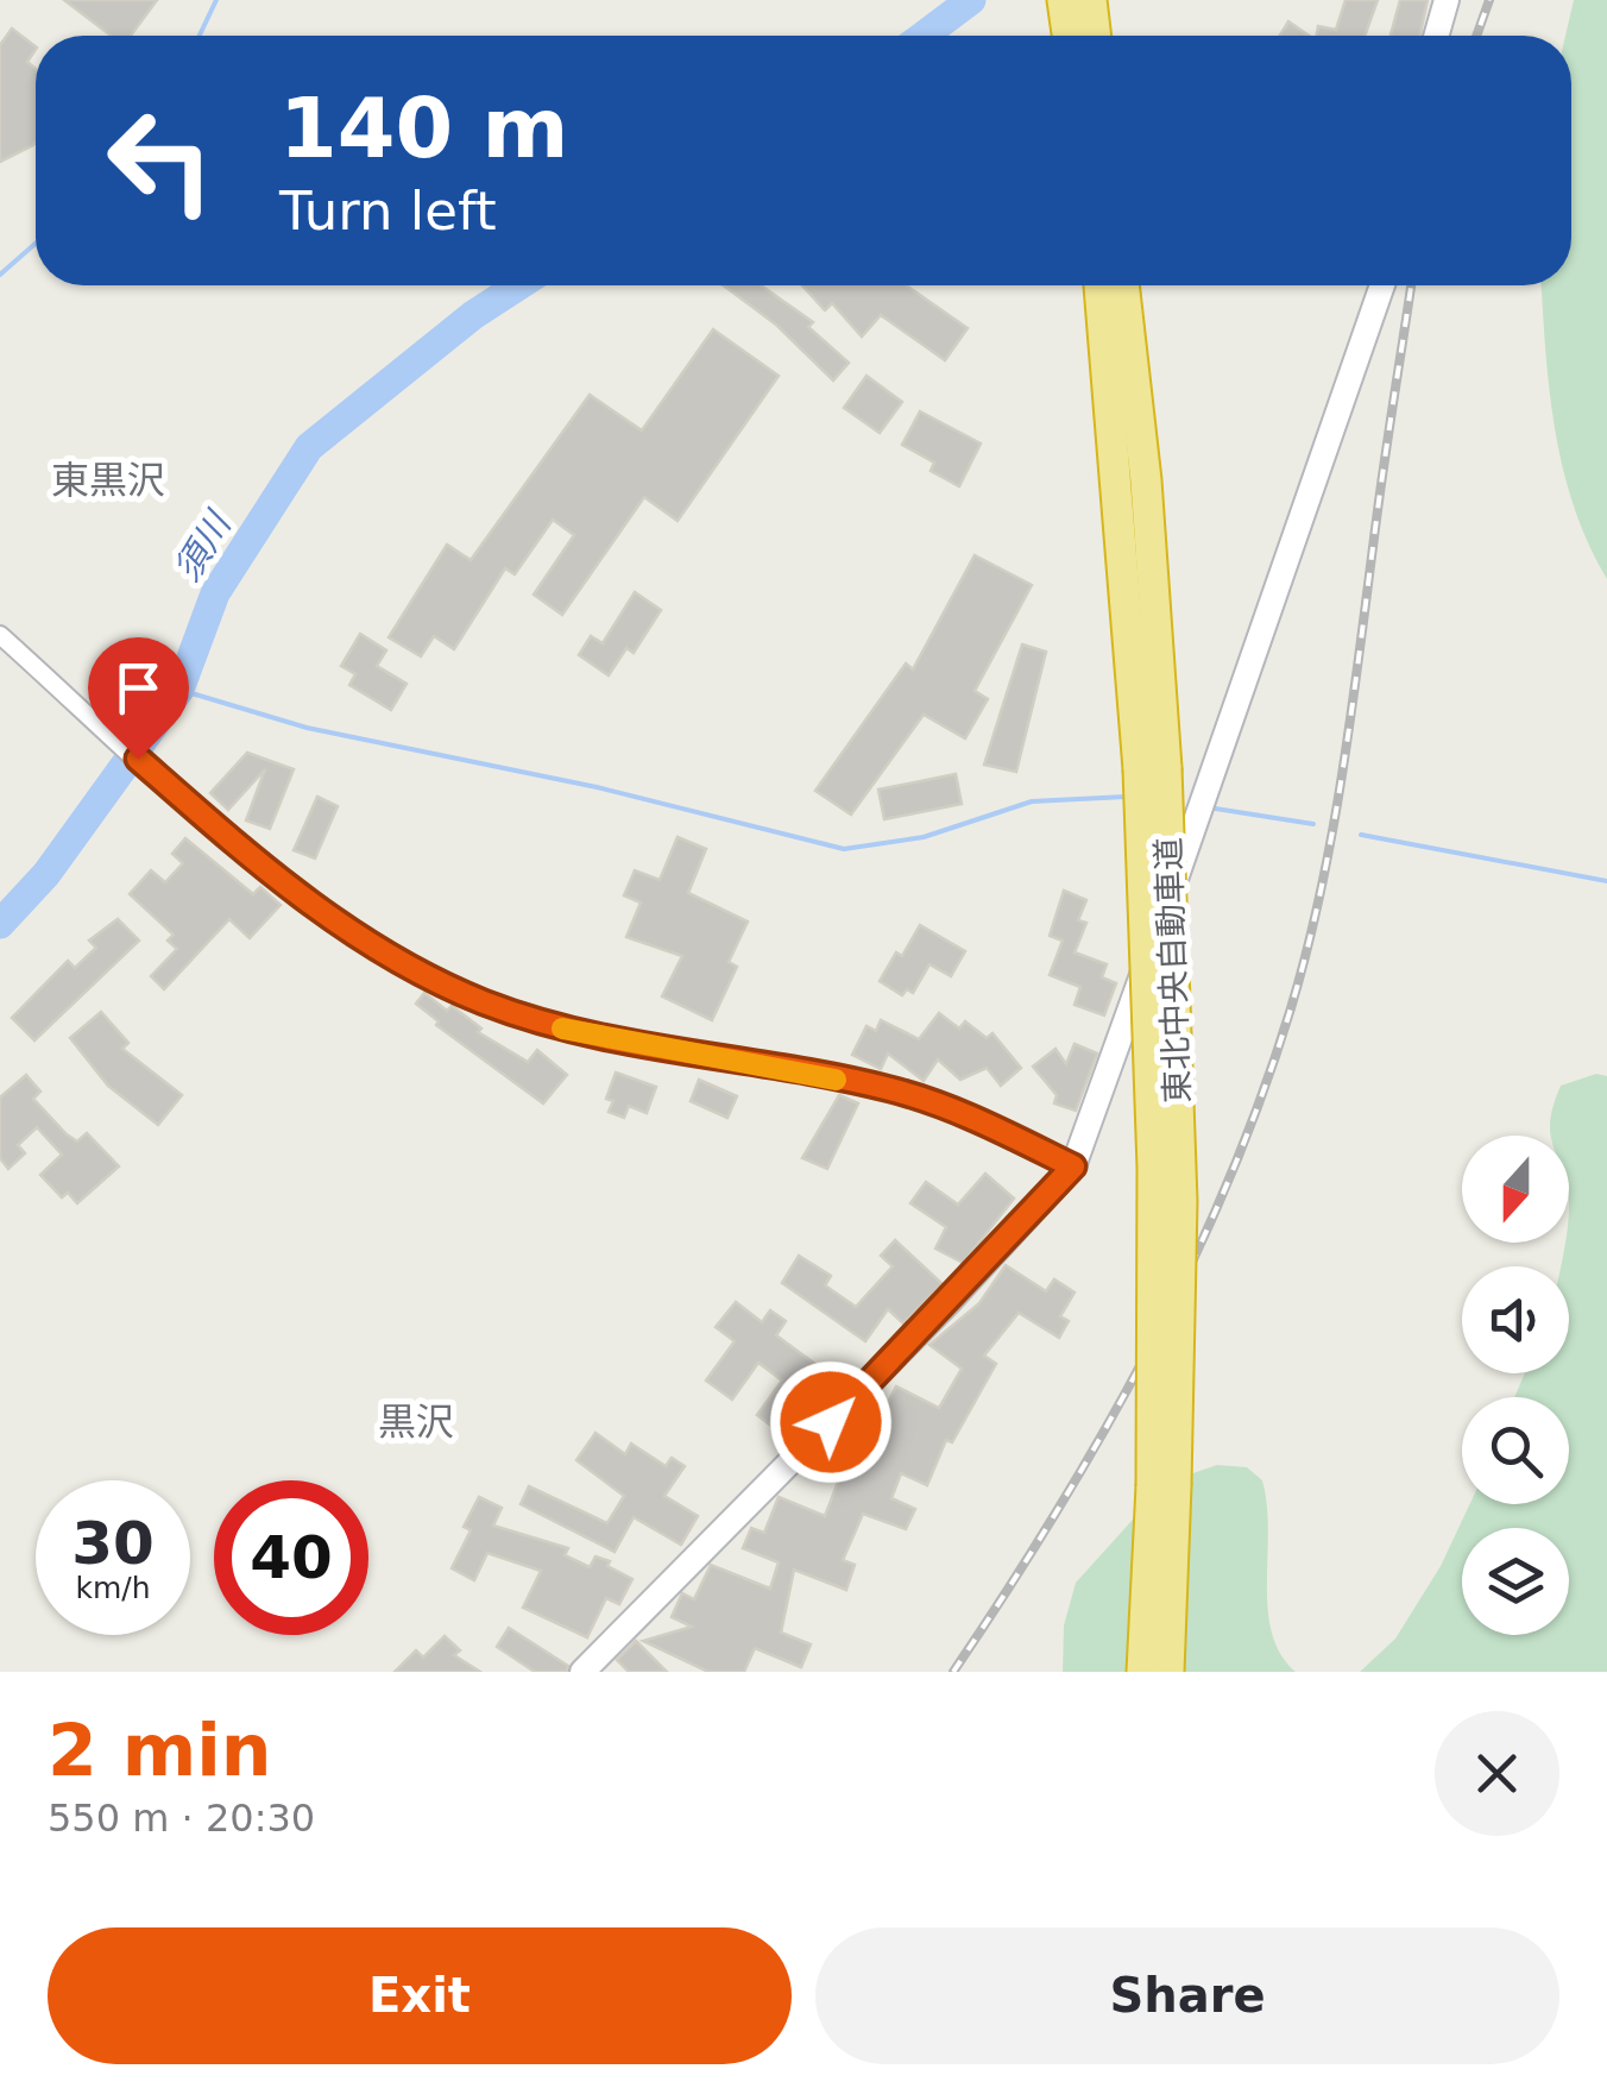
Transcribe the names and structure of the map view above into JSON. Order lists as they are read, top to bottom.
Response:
{
  "streets": {
    "highway": ["東北中央自動車道"]
  },
  "districts": ["東黒沢", "黒沢"],
  "water": ["須川"],
  "north": "bottom",
  "page": {
    "turn": ["140 m", "Turn left"],
    "speed": "30 km/h",
    "limit": "40",
    "heading": ["2 min", "550 m · 20:30"],
    "buttons": ["Exit", "Share"]
  }
}
